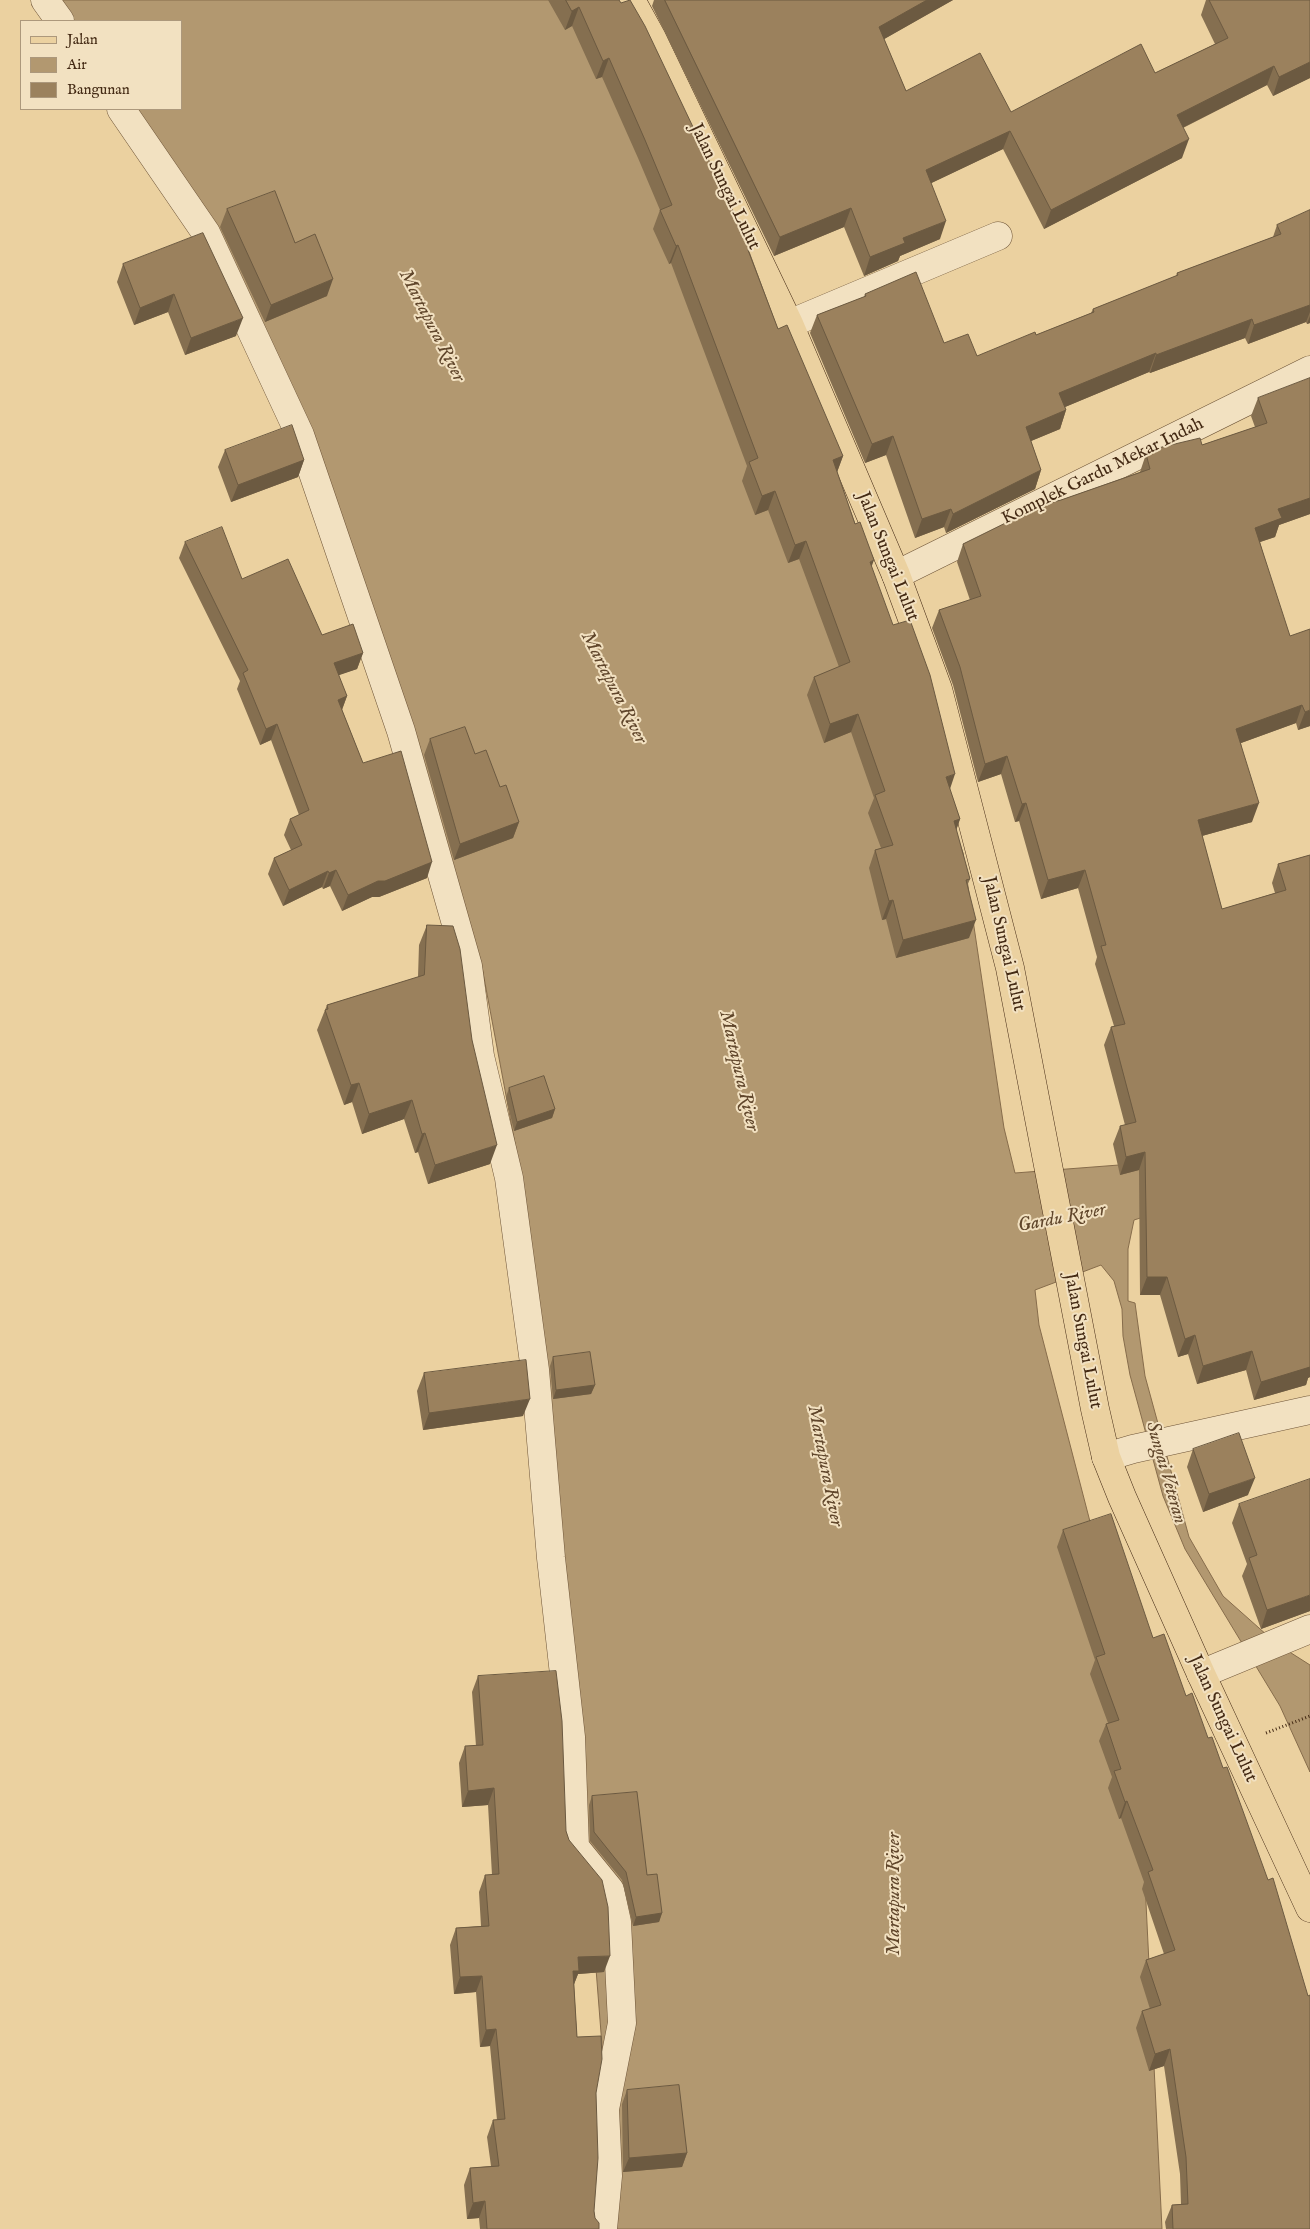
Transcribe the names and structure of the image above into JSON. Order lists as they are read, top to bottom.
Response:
{
  "streets": {
    "main road": ["Jalan Sungai Lulut"],
    "street": ["Komplek Gardu Mekar Indah"]
  },
  "crossings": [
    ["Jalan Sungai Lulut", "Komplek Gardu Mekar Indah"]
  ],
  "water": ["Martapura River", "Gardu River", "Sungai Veteran"],
  "legend": ["Jalan", "Air", "Bangunan"]
}
